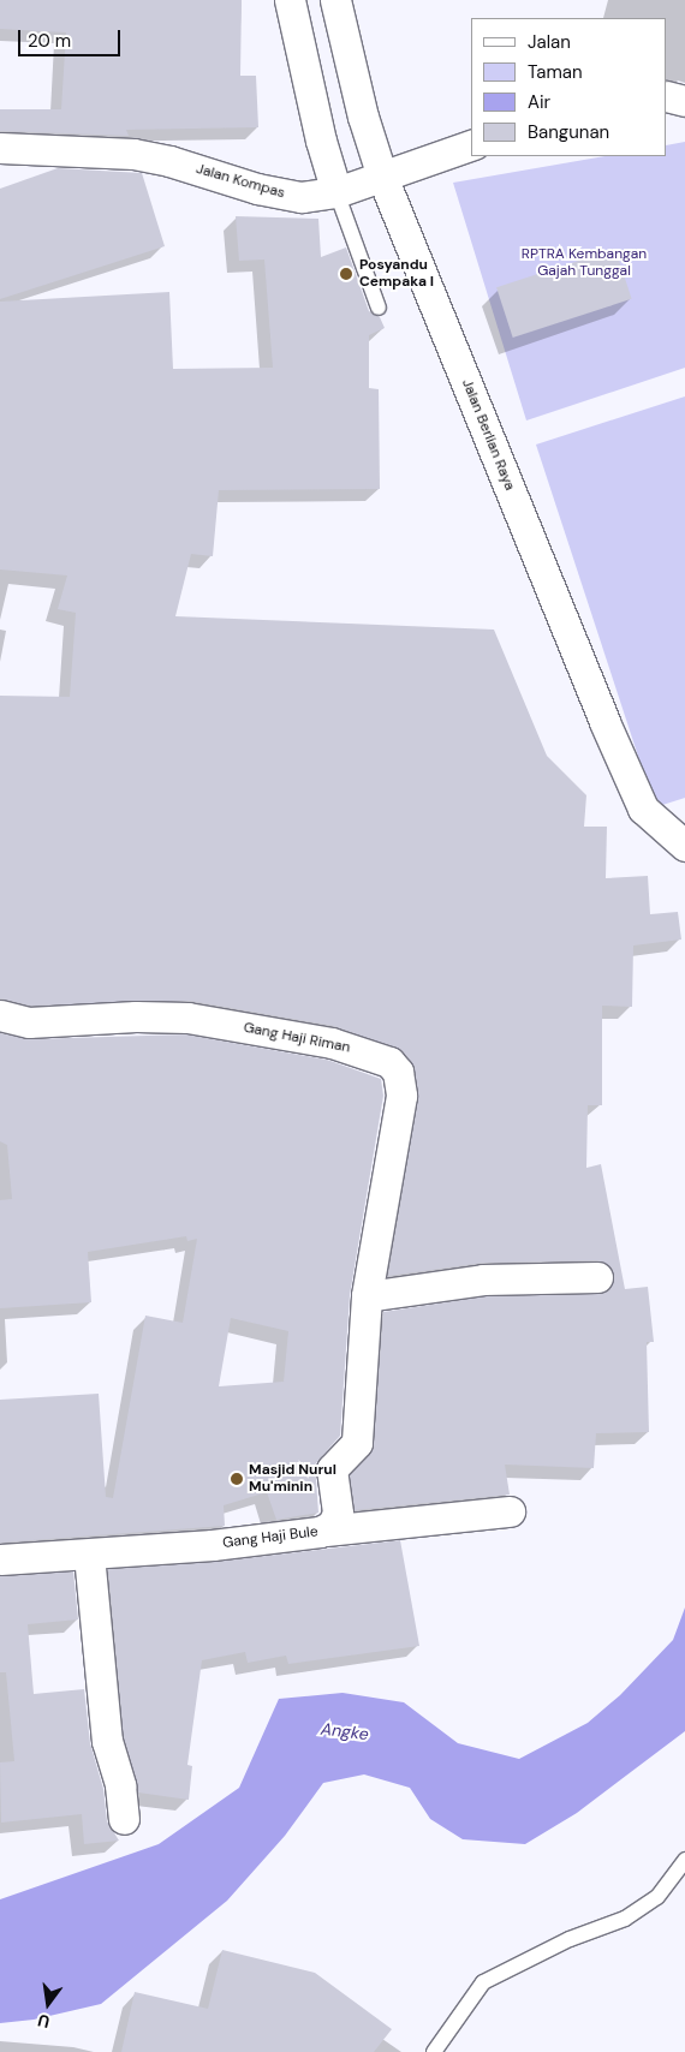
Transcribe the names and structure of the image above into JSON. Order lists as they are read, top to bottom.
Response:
{
  "streets": {
    "street": [
      "Jalan Kompas",
      "Jalan Berlian Raya",
      "Gang Haji Riman",
      "Gang Haji Bule"
    ]
  },
  "crossings": [
    ["Jalan Kompas", "Jalan Berlian Raya"],
    ["Gang Haji Riman", "Gang Haji Bule"]
  ],
  "water": ["Angke"],
  "parks": ["RPTRA Kembangan Gajah Tunggal"],
  "places": ["Posyandu Cempaka I", "Masjid Nurul Mu'minin"],
  "legend": [
    "Jalan",
    "Taman",
    "Air",
    "Bangunan"
  ],
  "scale_bar": "20 m",
  "north": "bottom"
}
